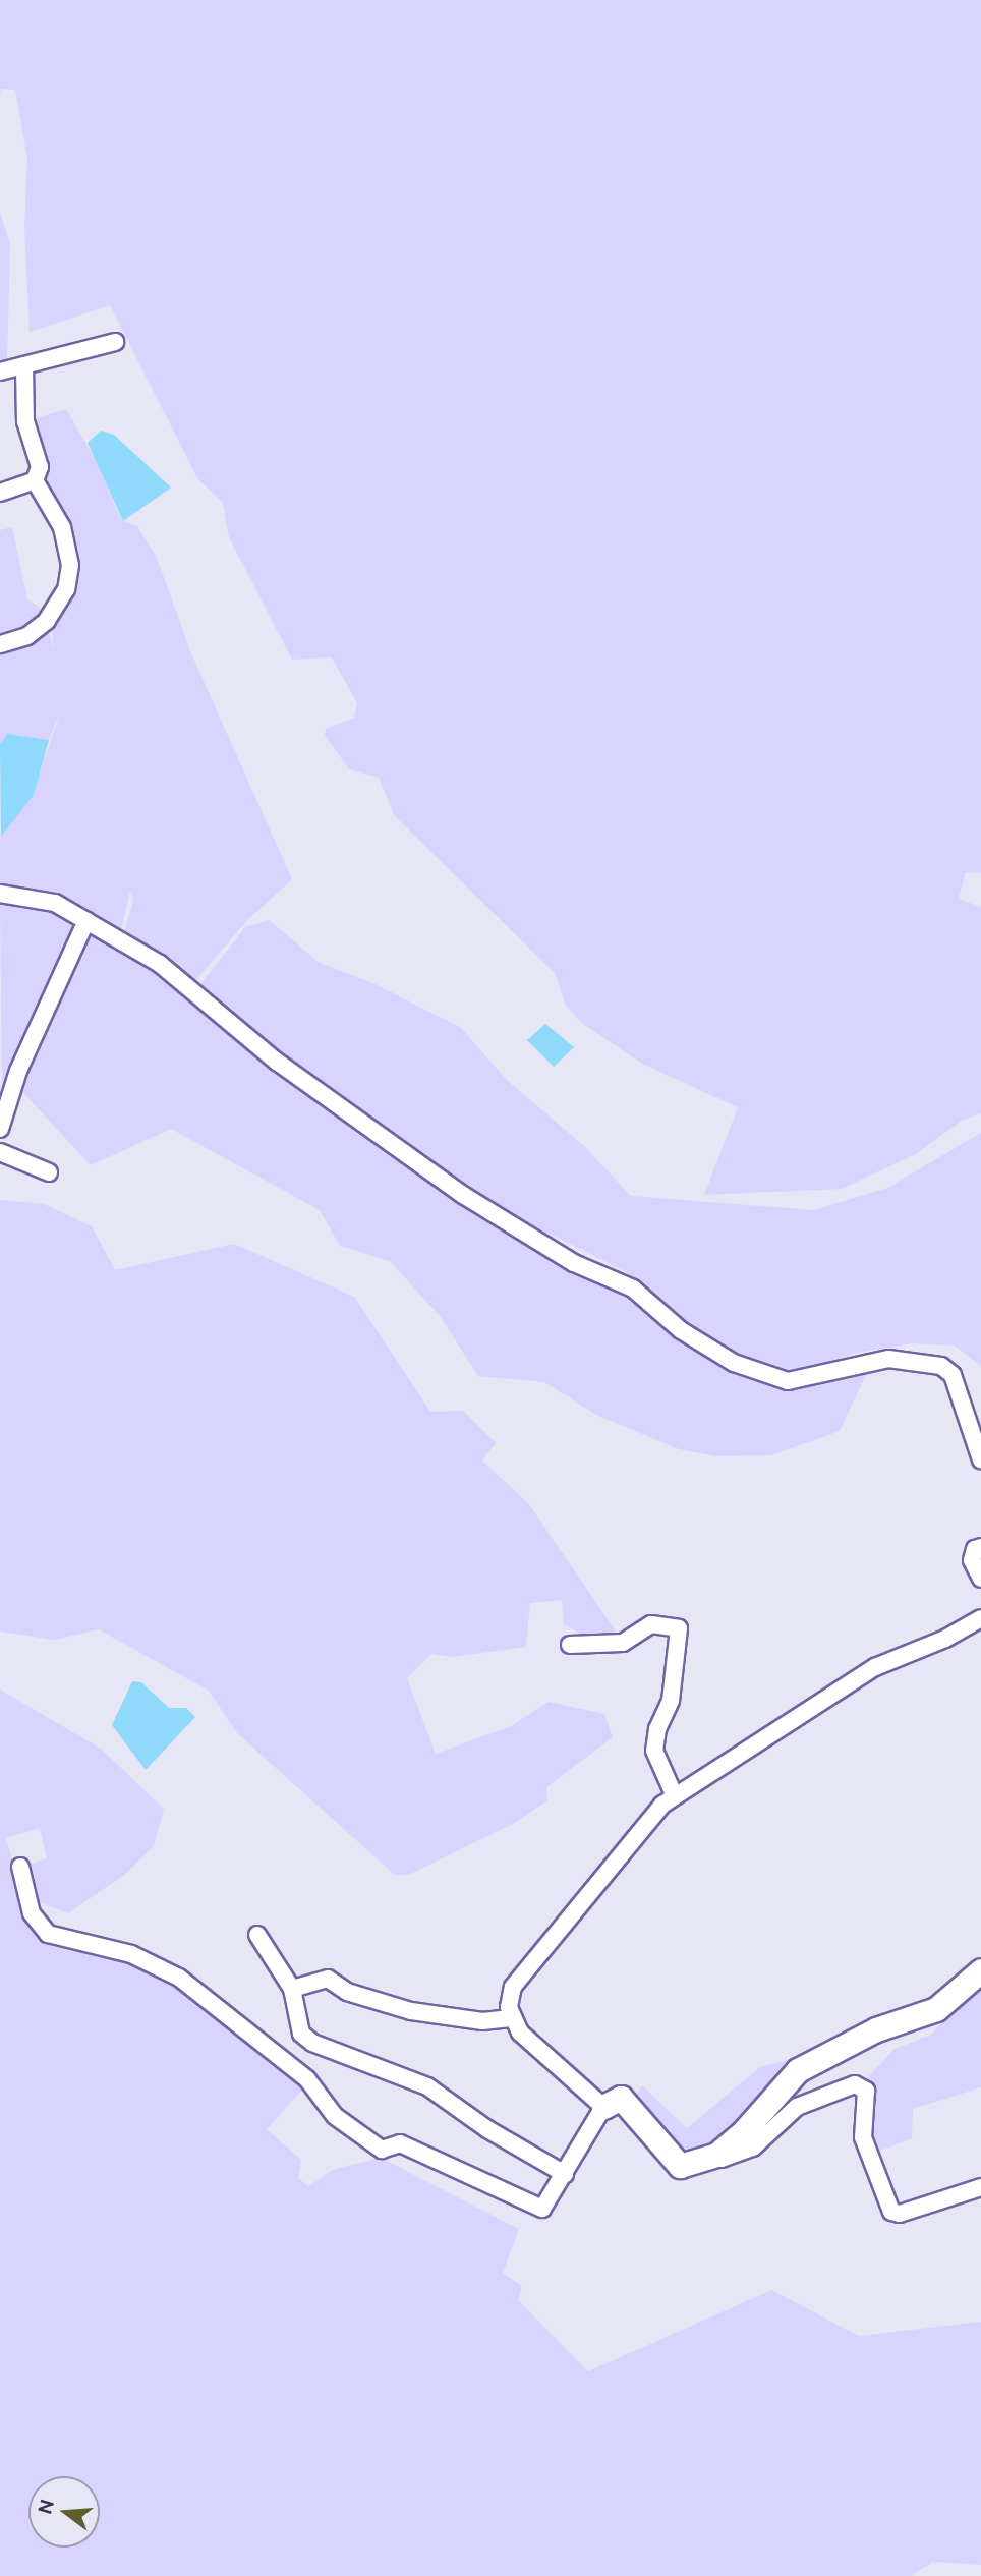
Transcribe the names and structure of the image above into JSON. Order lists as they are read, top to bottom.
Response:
{
  "north": "left"
}
